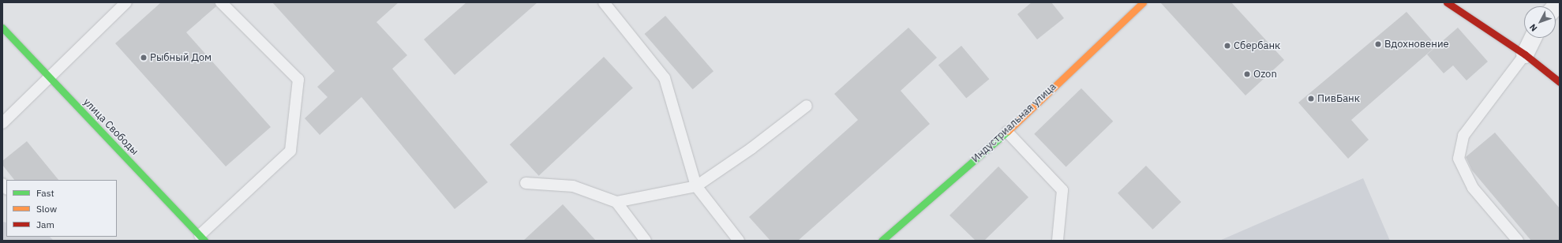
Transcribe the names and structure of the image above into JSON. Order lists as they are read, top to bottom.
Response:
{
  "streets": {
    "street": ["Индустриальная улица", "улица Свободы"]
  },
  "places": [
    "Вдохновение",
    "Сбербанк",
    "Рыбный Дом",
    "Ozon",
    "ПивБанк"
  ],
  "legend": ["Fast", "Slow", "Jam"],
  "north": "bottom left"
}
